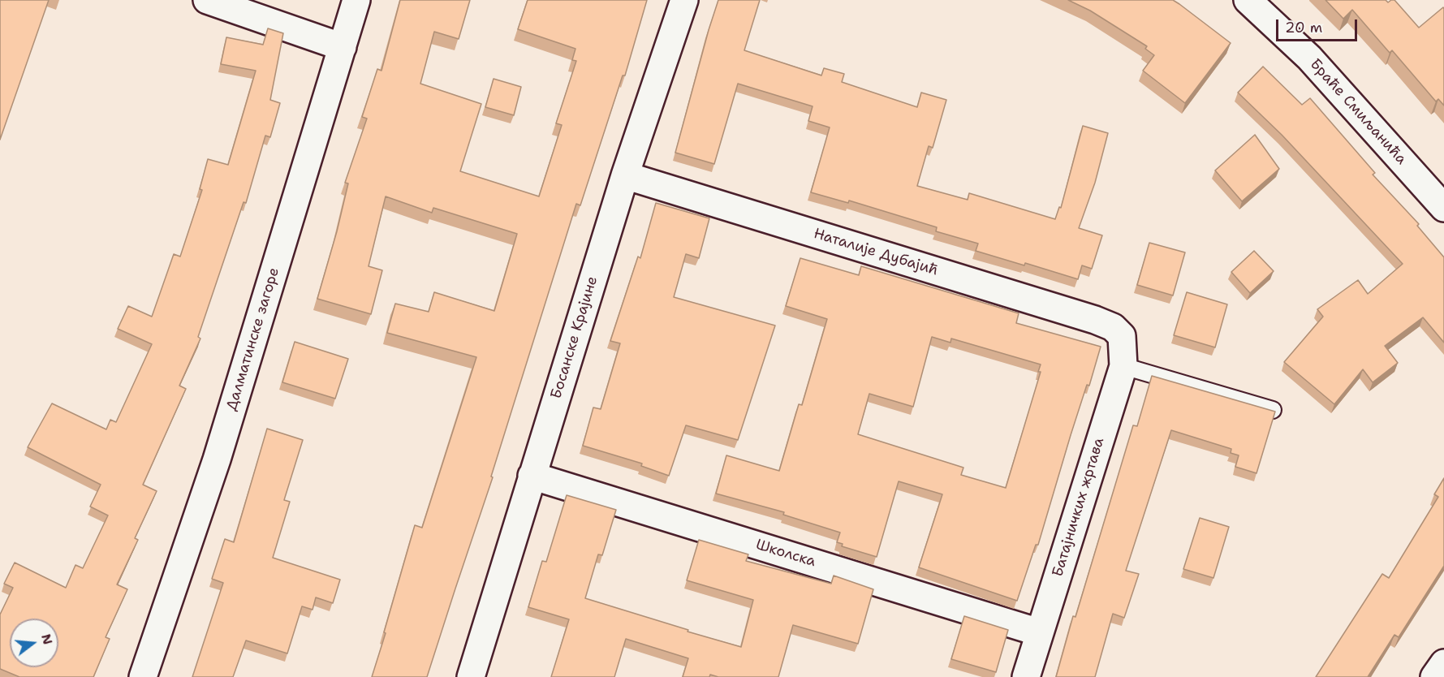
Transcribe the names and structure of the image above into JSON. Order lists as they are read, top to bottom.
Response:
{
  "streets": {
    "street": [
      "Браће Смиљанића",
      "Наталије Дубајић",
      "Босанске Крајине",
      "Далматинске загоре",
      "Батајничких жртава",
      "Школска"
    ]
  },
  "crossings": [
    ["Наталије Дубајић", "Босанске Крајине"],
    ["Наталије Дубајић", "Батајничких жртава"],
    ["Босанске Крајине", "Школска"],
    ["Батајничких жртава", "Школска"]
  ],
  "scale_bar": "20 m",
  "north": "right"
}
